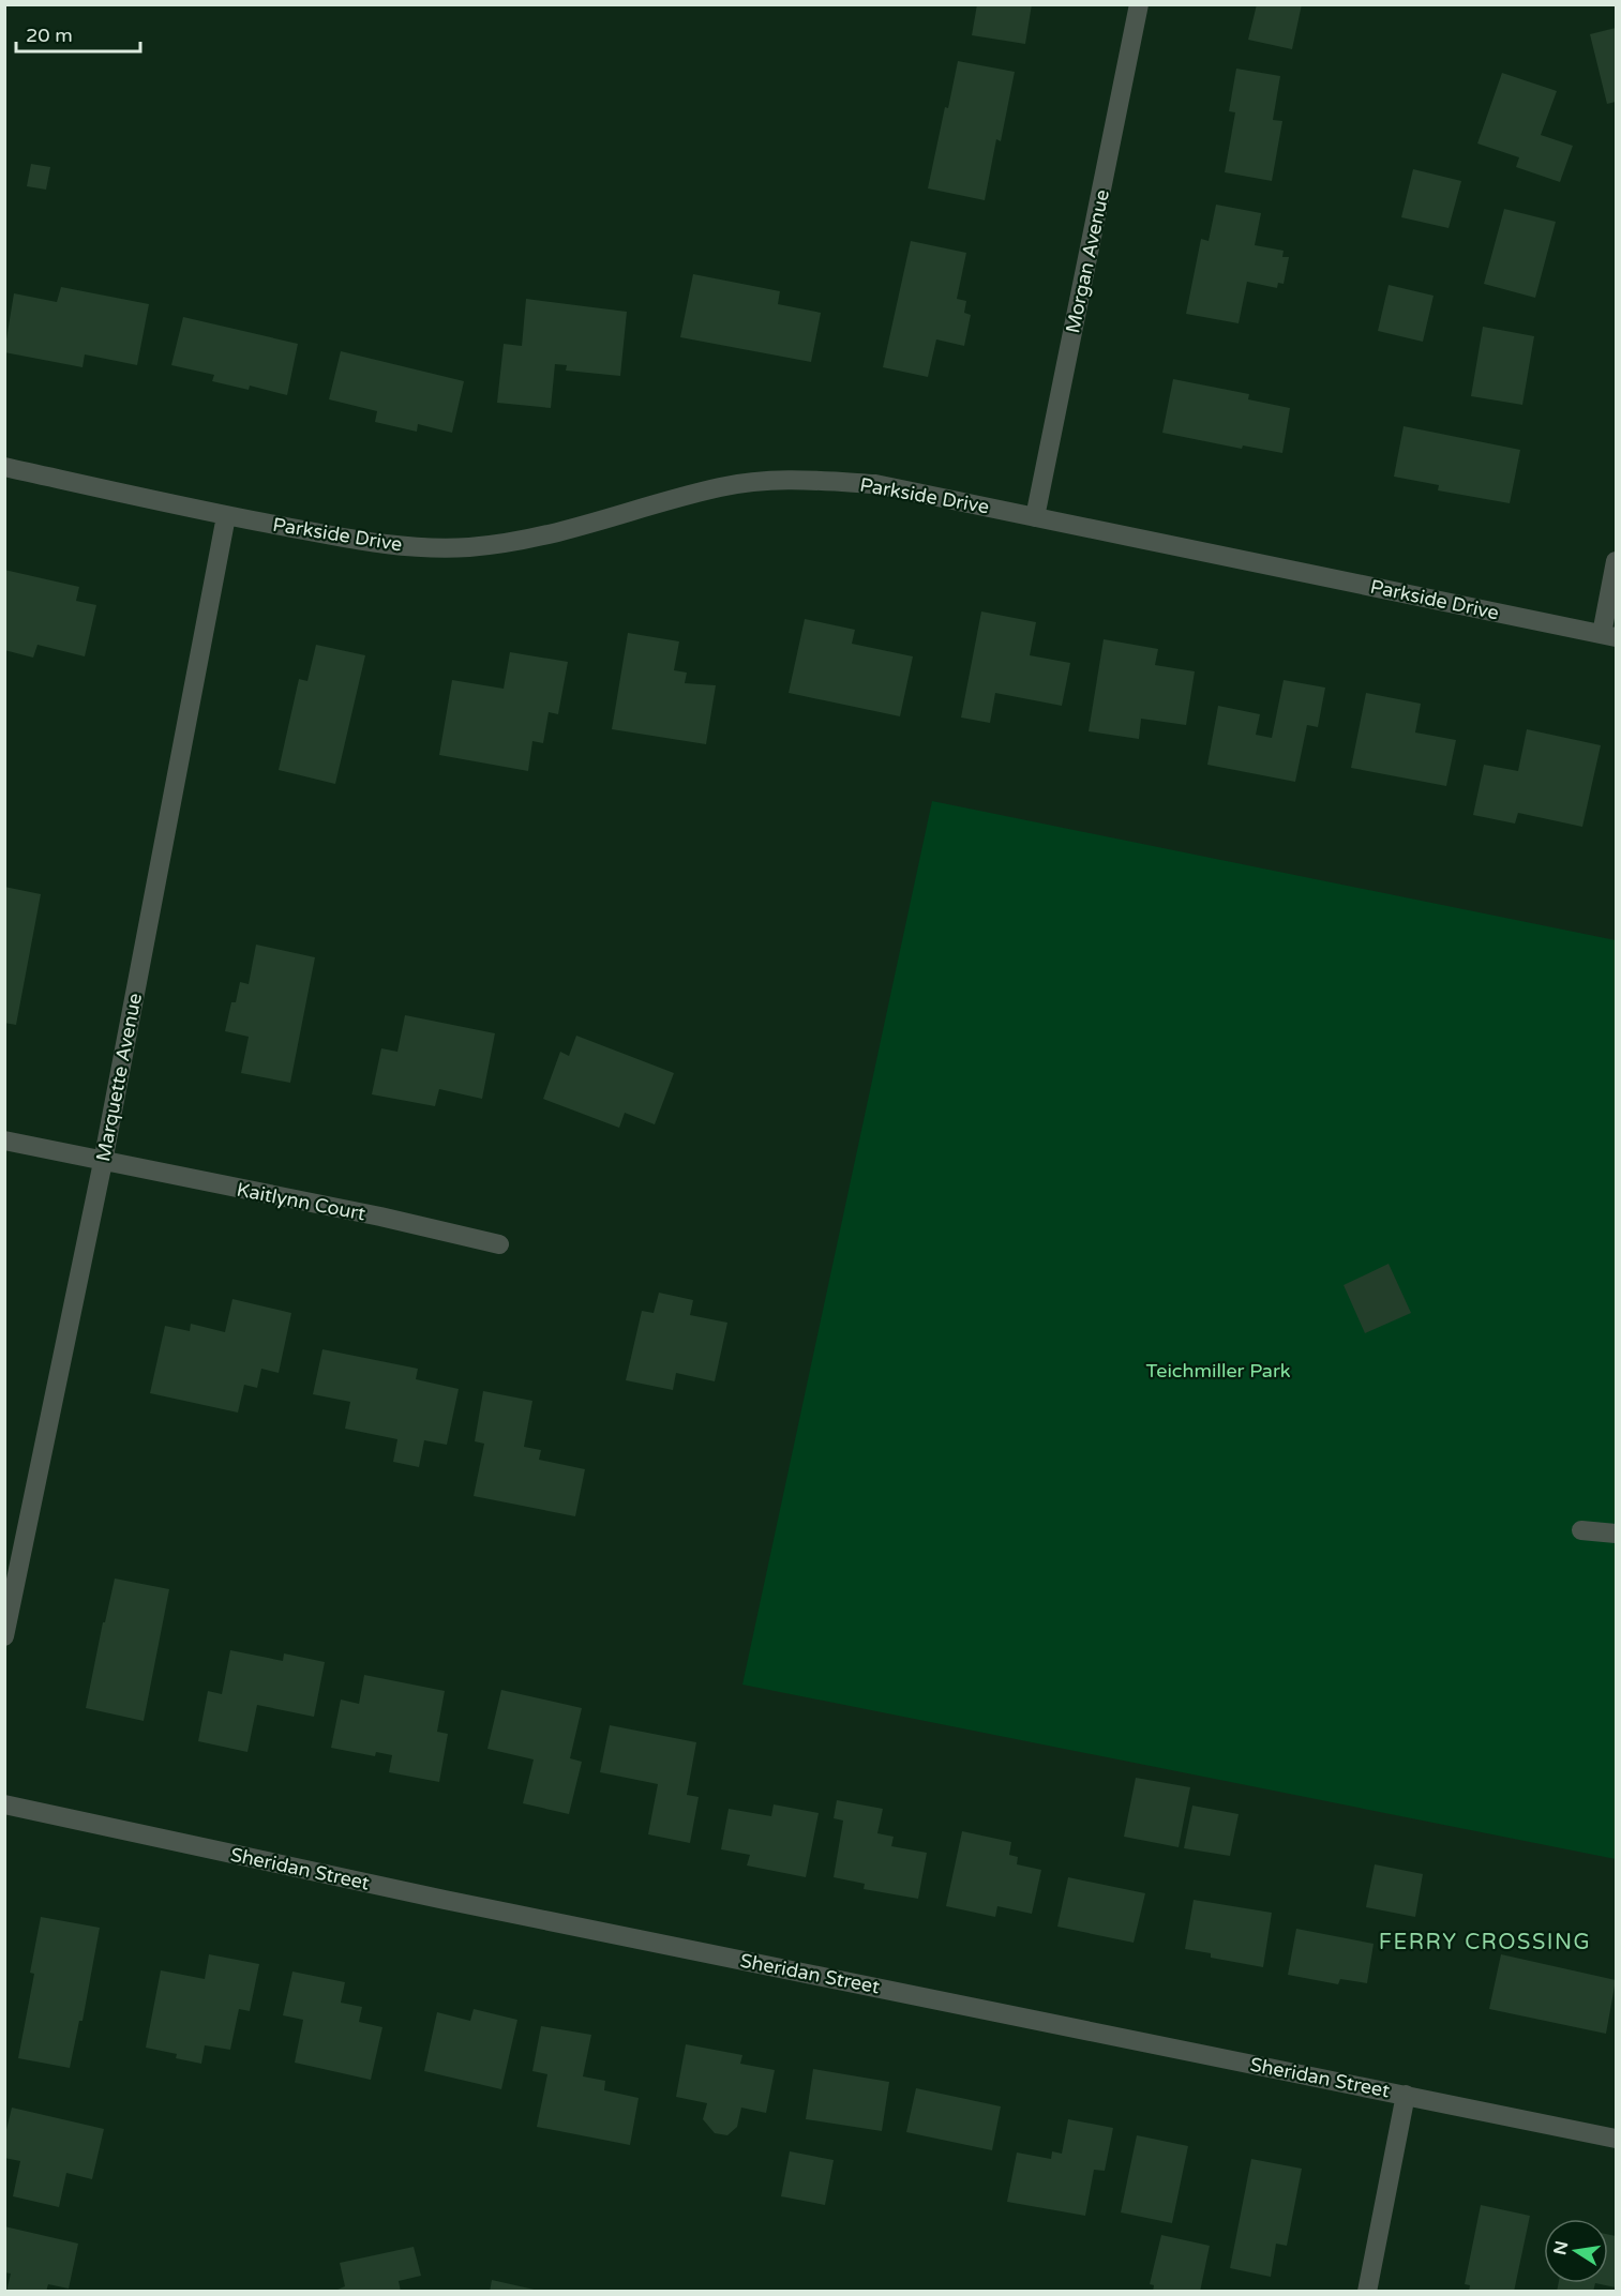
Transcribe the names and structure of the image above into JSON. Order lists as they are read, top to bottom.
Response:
{
  "streets": {
    "street": [
      "Morgan Avenue",
      "Parkside Drive",
      "Marquette Avenue",
      "Kaitlynn Court",
      "Sheridan Street"
    ]
  },
  "crossings": [
    ["Morgan Avenue", "Parkside Drive"],
    ["Parkside Drive", "Marquette Avenue"],
    ["Marquette Avenue", "Kaitlynn Court"]
  ],
  "districts": ["FERRY CROSSING"],
  "parks": ["Teichmiller Park"],
  "scale_bar": "20 m",
  "north": "left"
}
